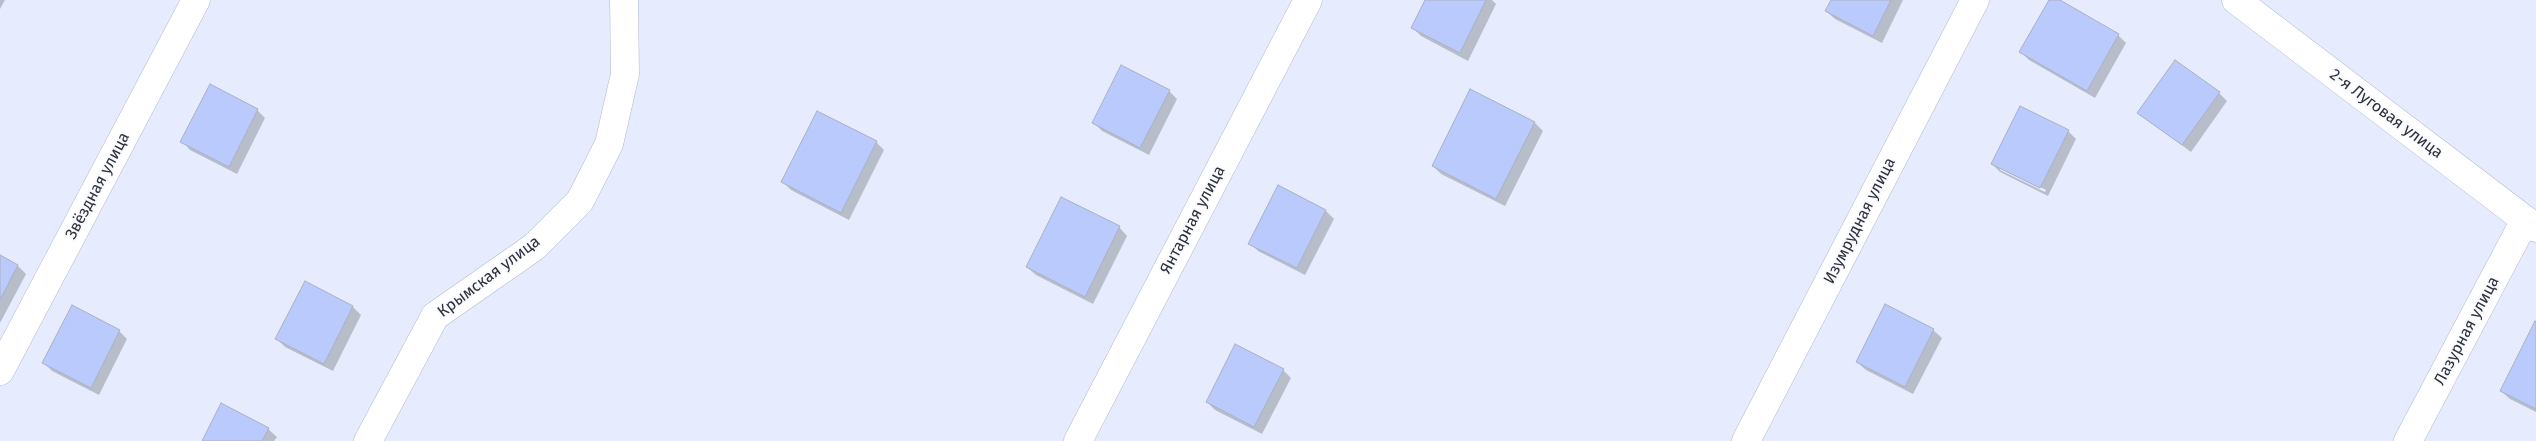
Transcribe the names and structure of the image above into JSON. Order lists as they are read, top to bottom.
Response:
{
  "streets": {
    "street": [
      "2-я Луговая улица",
      "Звёздная улица",
      "Янтарная улица",
      "Изумрудная улица",
      "Крымская улица",
      "Лазурная улица"
    ]
  },
  "crossings": [
    ["2-я Луговая улица", "Лазурная улица"]
  ]
}
